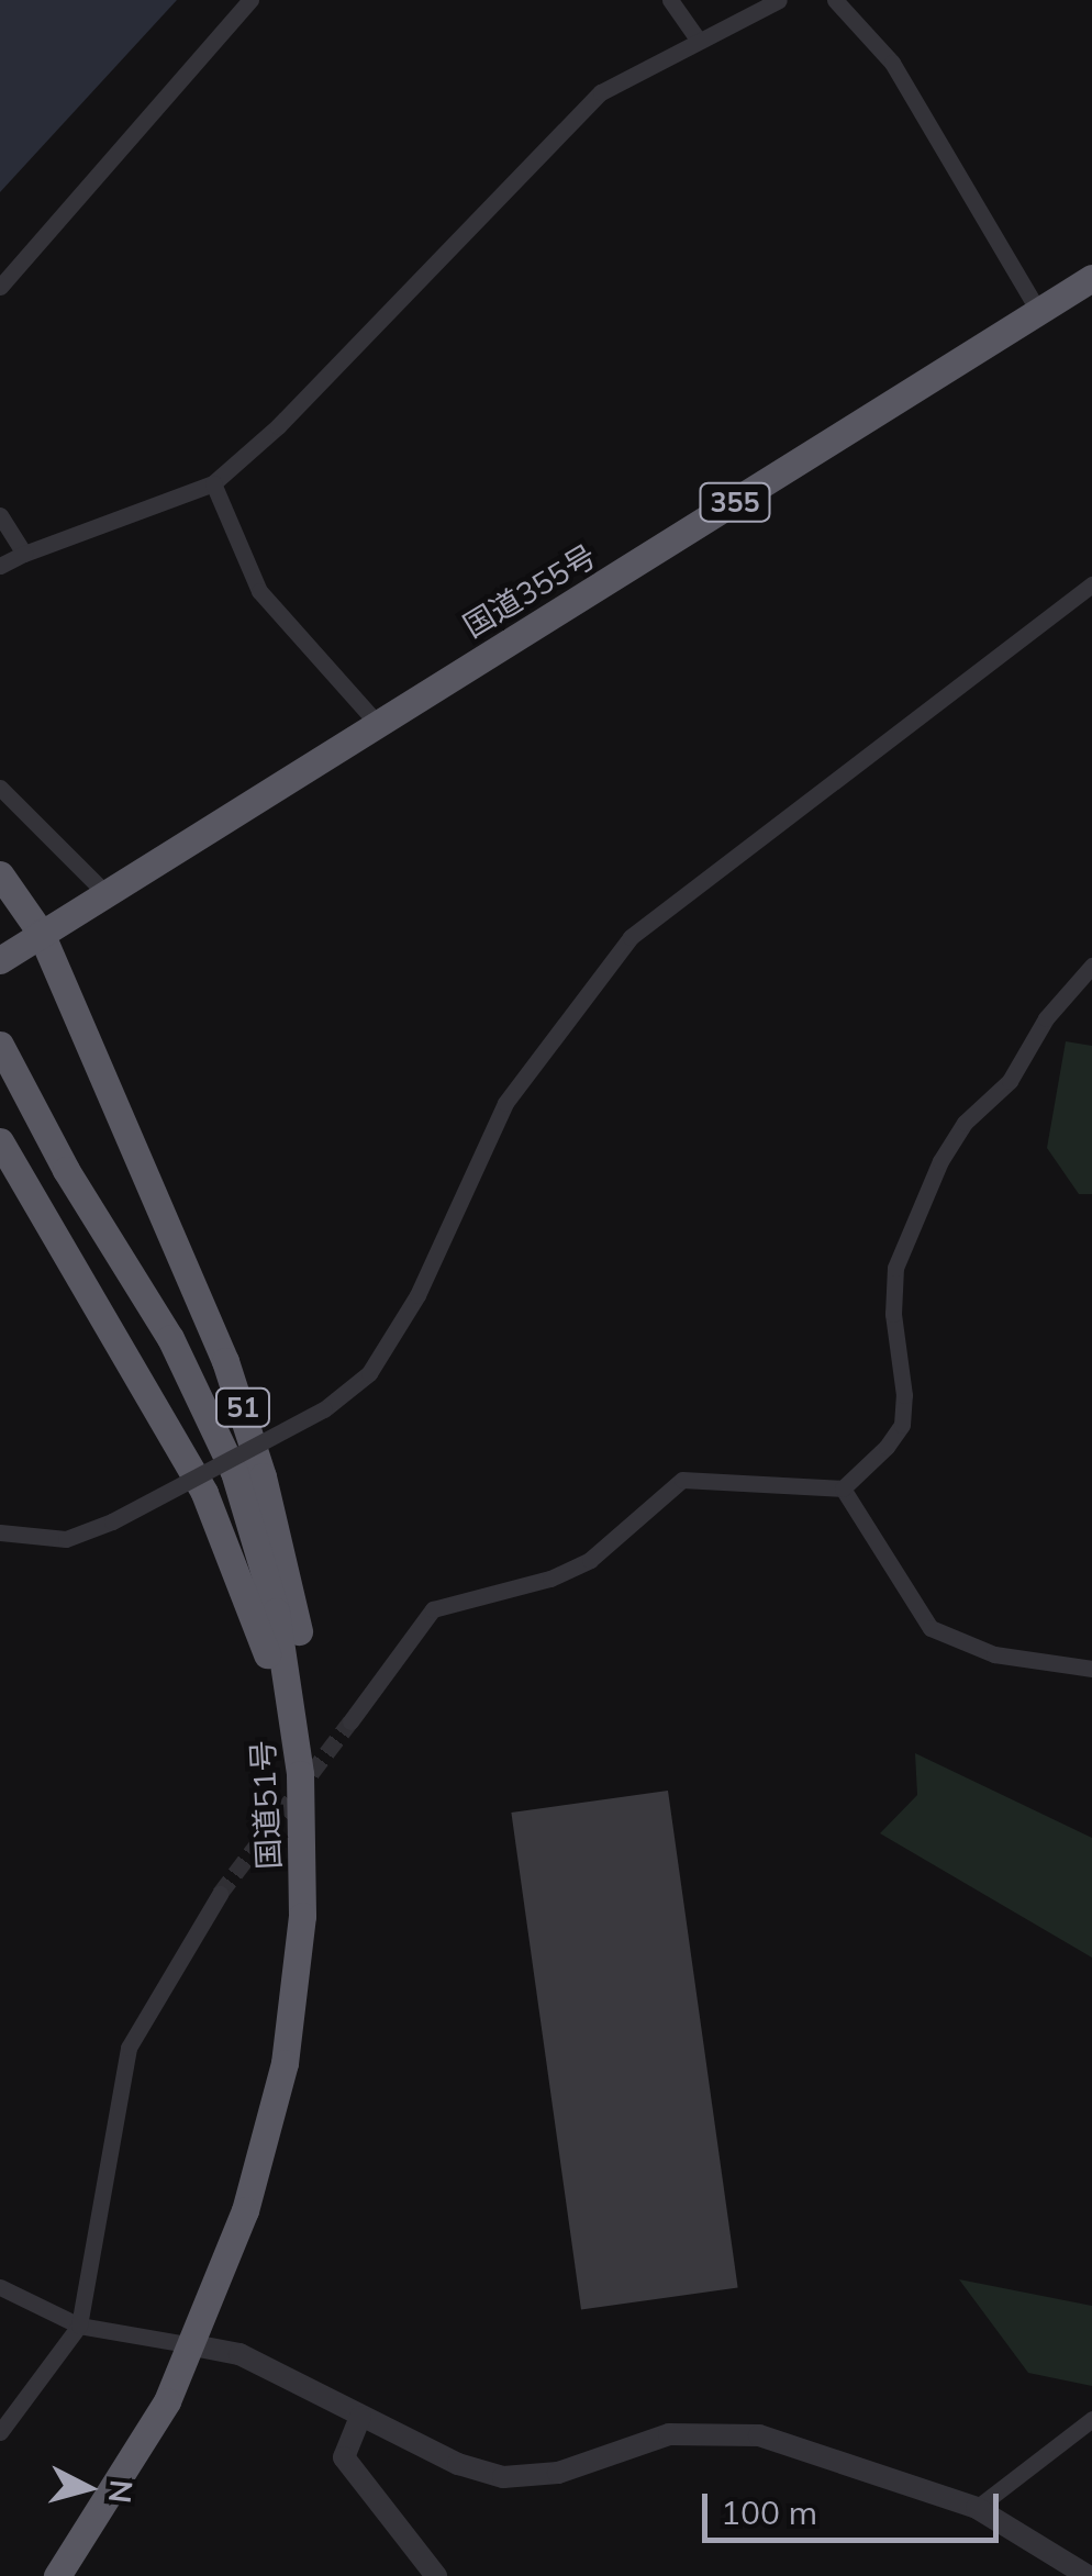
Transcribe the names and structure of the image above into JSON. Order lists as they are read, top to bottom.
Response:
{
  "streets": {
    "highway": [
      "355",
      "国道355号",
      "51",
      "国道51号"
    ]
  },
  "crossings": [
    ["国道355号", "51"],
    ["51", "国道51号"]
  ],
  "scale_bar": "100 m",
  "north": "right"
}
